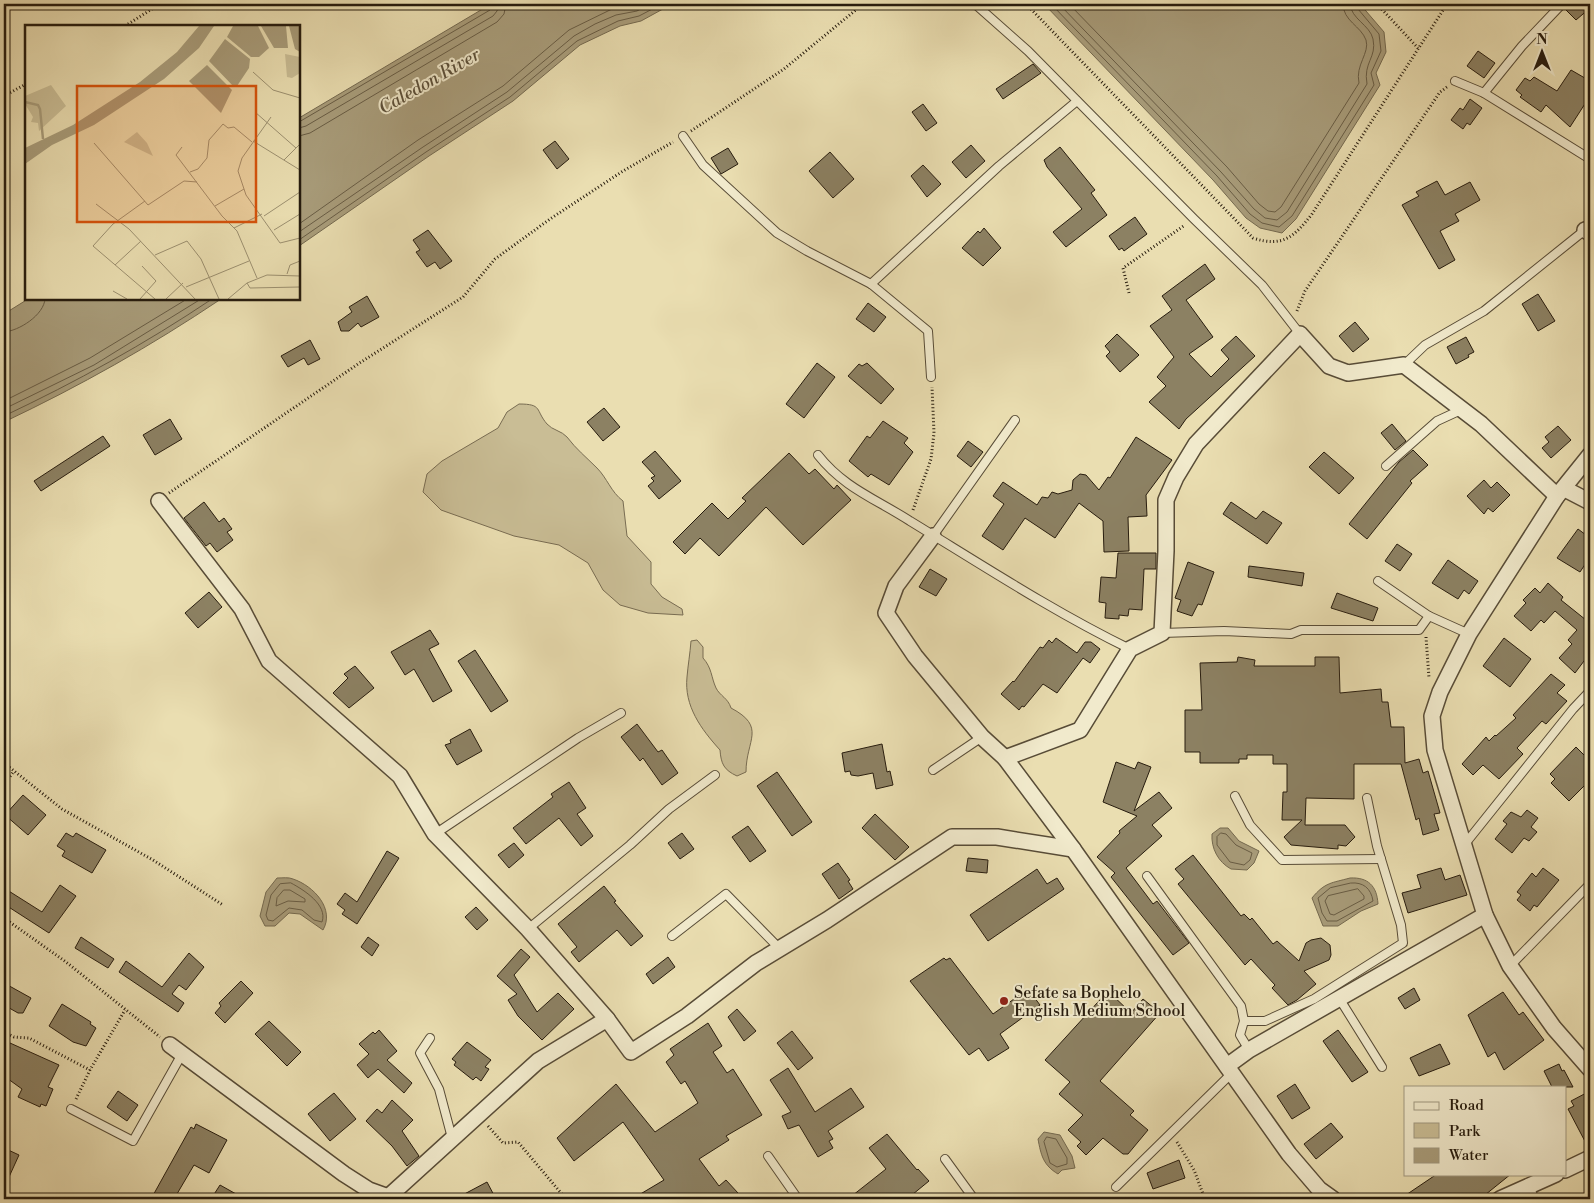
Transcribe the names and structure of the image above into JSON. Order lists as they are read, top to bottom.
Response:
{
  "water": ["Caledon River"],
  "places": ["Sefate sa Bophelo English Medium School"],
  "legend": ["Road", "Park", "Water"],
  "north": "top"
}
